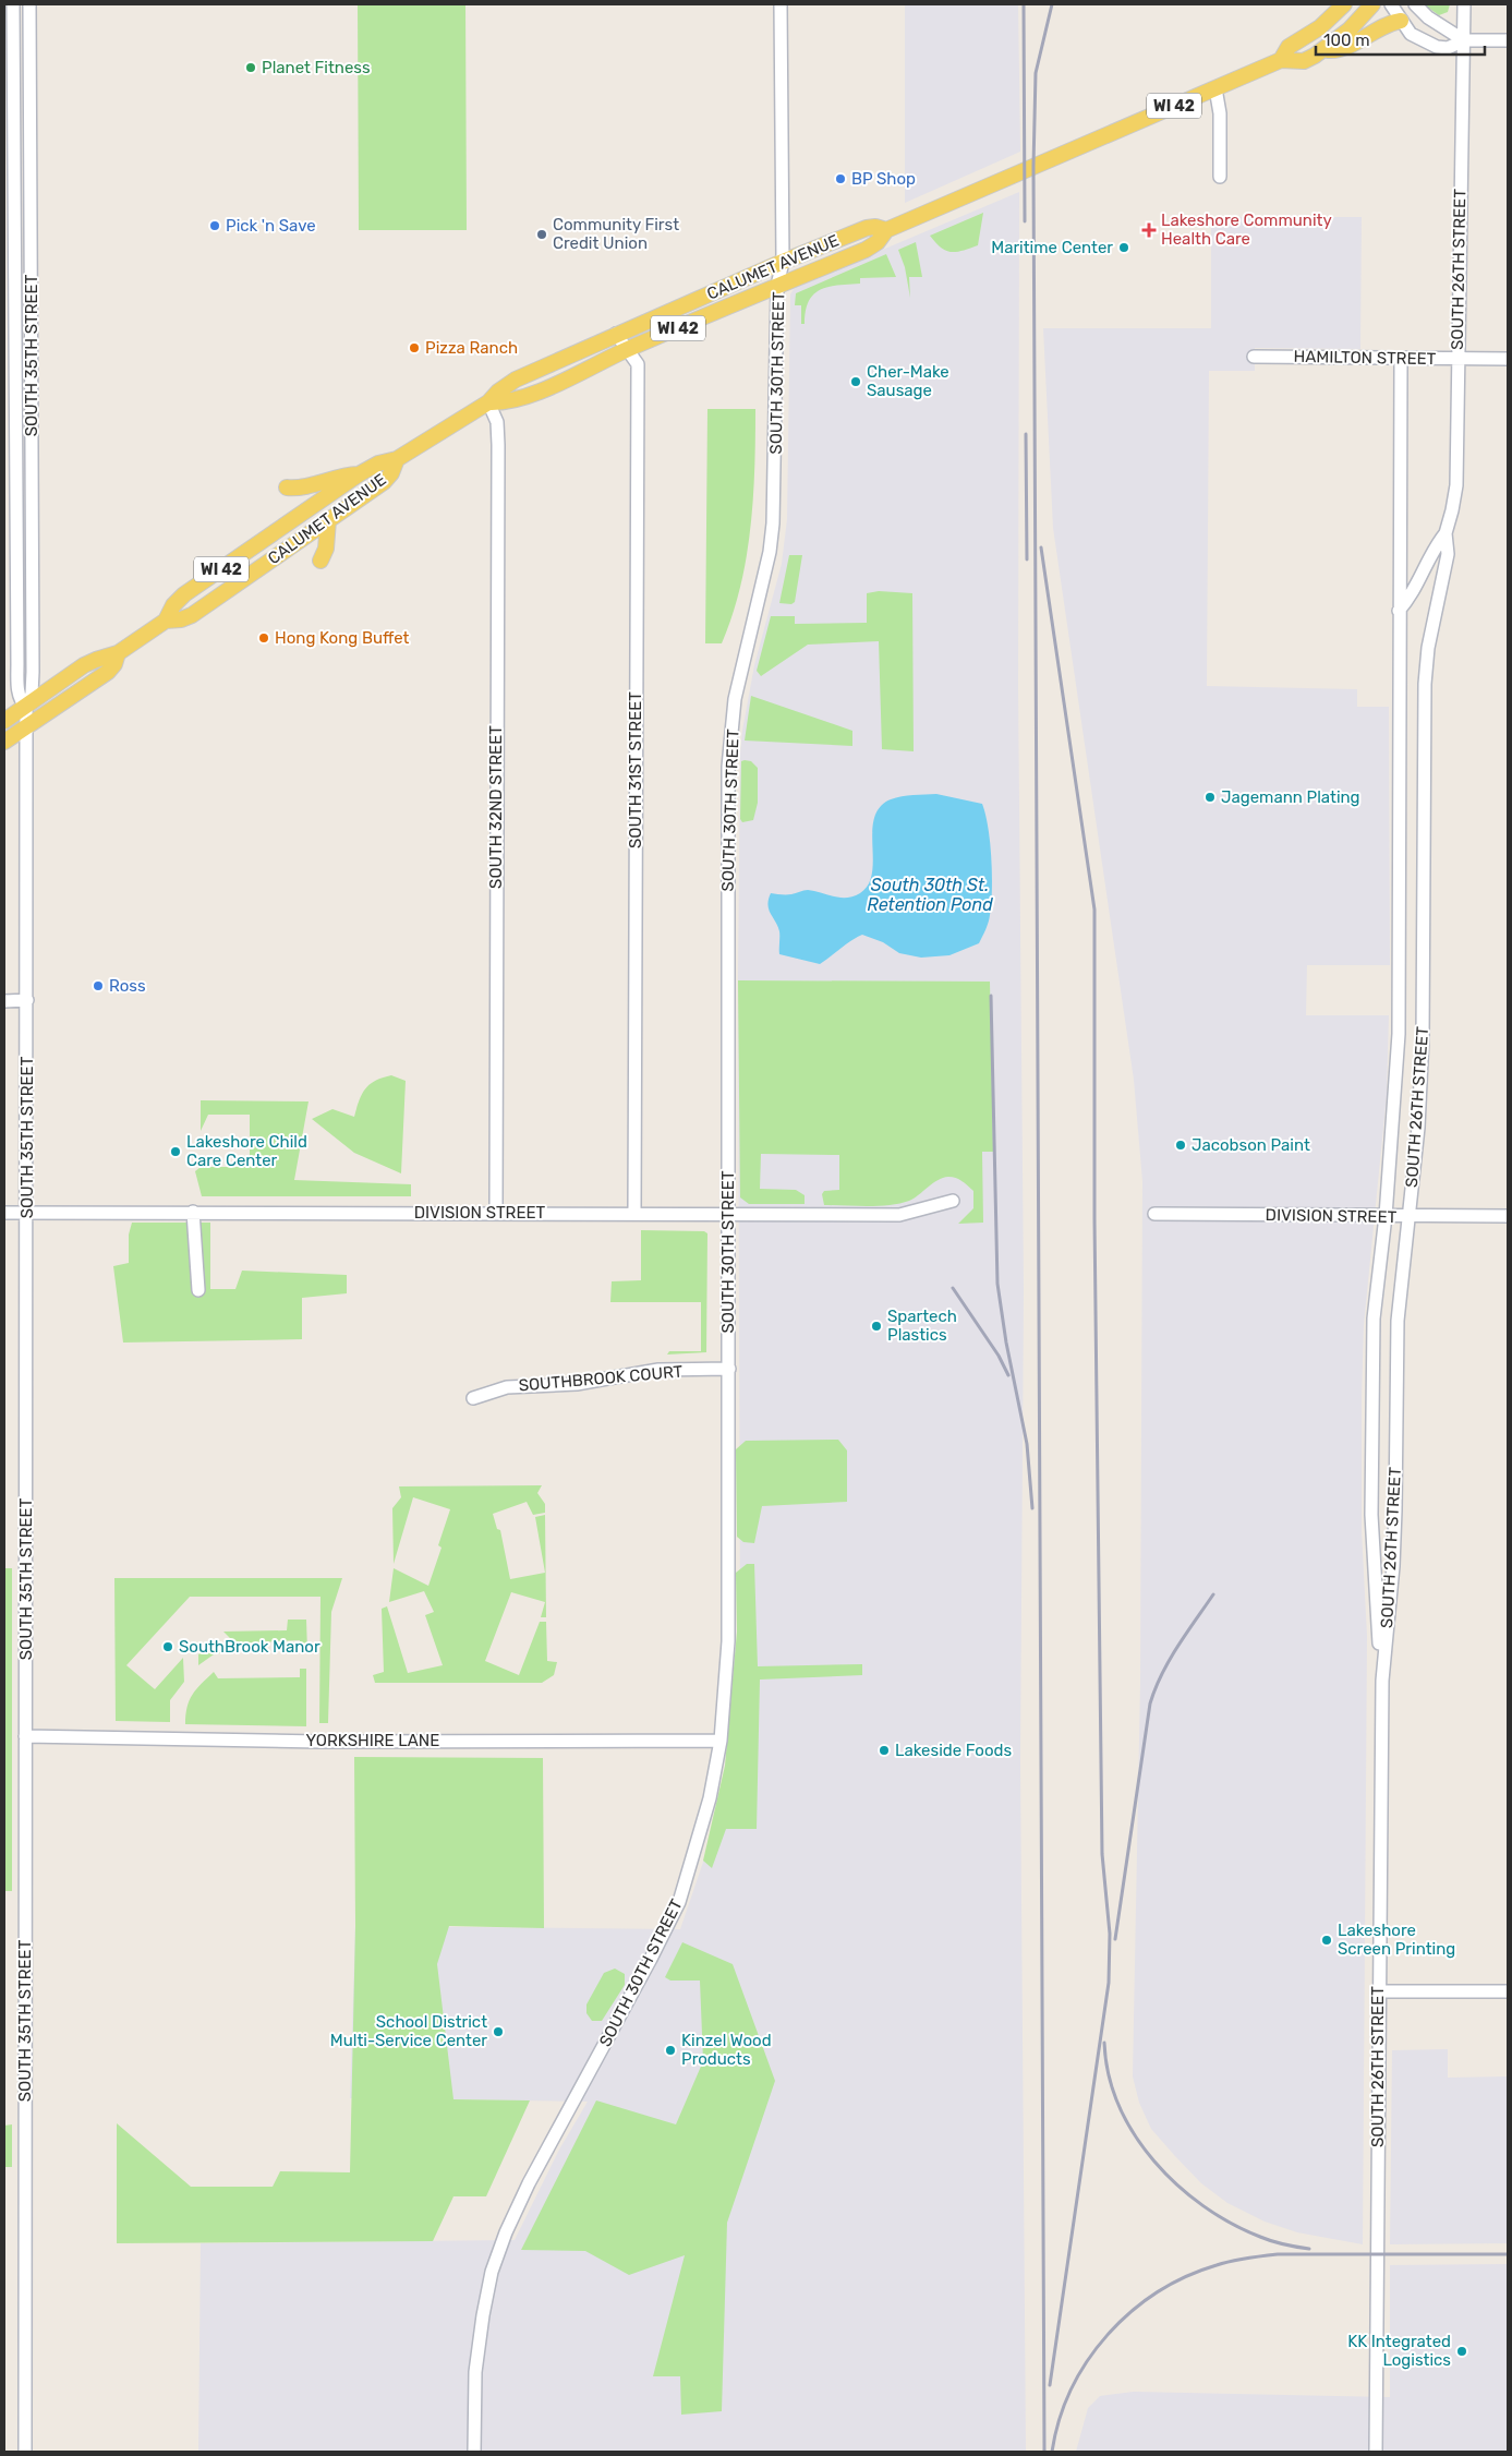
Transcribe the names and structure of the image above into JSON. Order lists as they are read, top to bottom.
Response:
{
  "streets": {
    "main road": ["WI 42", "CALUMET AVENUE"],
    "street": [
      "SOUTH 26TH STREET",
      "SOUTH 35TH STREET",
      "HAMILTON STREET",
      "SOUTH 30TH STREET",
      "SOUTH 31ST STREET",
      "SOUTH 32ND STREET",
      "DIVISION STREET",
      "SOUTHBROOK COURT",
      "YORKSHIRE LANE"
    ]
  },
  "crossings": [
    ["CALUMET AVENUE", "SOUTH 35TH STREET"],
    ["CALUMET AVENUE", "SOUTH 30TH STREET"],
    ["CALUMET AVENUE", "SOUTH 31ST STREET"],
    ["CALUMET AVENUE", "SOUTH 32ND STREET"],
    ["SOUTH 26TH STREET", "HAMILTON STREET"],
    ["SOUTH 26TH STREET", "DIVISION STREET"],
    ["SOUTH 35TH STREET", "DIVISION STREET"],
    ["SOUTH 35TH STREET", "YORKSHIRE LANE"],
    ["SOUTH 30TH STREET", "DIVISION STREET"],
    ["SOUTH 30TH STREET", "SOUTHBROOK COURT"],
    ["SOUTH 30TH STREET", "YORKSHIRE LANE"],
    ["SOUTH 31ST STREET", "DIVISION STREET"],
    ["SOUTH 32ND STREET", "DIVISION STREET"]
  ],
  "water": ["South 30th St. Retention Pond"],
  "places": {
    "other": [
      "Planet Fitness",
      "BP Shop",
      "Pick 'n Save",
      "Community First Credit Union",
      "Maritime Center",
      "Pizza Ranch",
      "Cher-Make Sausage",
      "Hong Kong Buffet",
      "Jagemann Plating",
      "Ross",
      "Jacobson Paint",
      "Lakeshore Child Care Center",
      "Spartech Plastics",
      "SouthBrook Manor",
      "Lakeside Foods",
      "Lakeshore Screen Printing",
      "School District Multi-Service Center",
      "Kinzel Wood Products",
      "KK Integrated Logistics"
    ],
    "health": ["Lakeshore Community Health Care"]
  },
  "scale_bar": "100 m"
}
